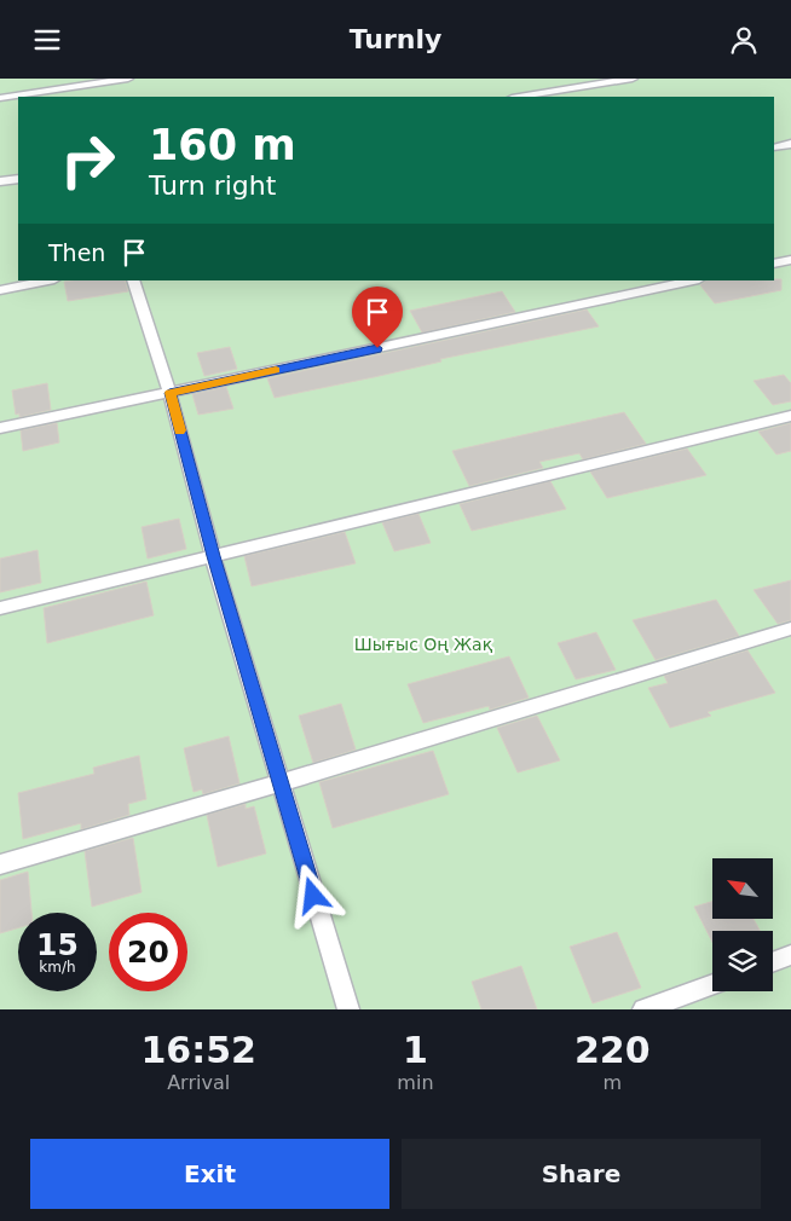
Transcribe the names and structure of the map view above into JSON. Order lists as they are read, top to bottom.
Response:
{
  "parks": ["Шығыс Оң Жақ"],
  "north": "top left",
  "page": {
    "header": "Turnly",
    "turn": ["160 m", "Turn right"],
    "then": "Then",
    "speed": "15 km/h",
    "limit": "20",
    "eta": [
      "16:52",
      "Arrival",
      "1",
      "min",
      "220",
      "m"
    ],
    "buttons": ["Exit", "Share"]
  }
}
